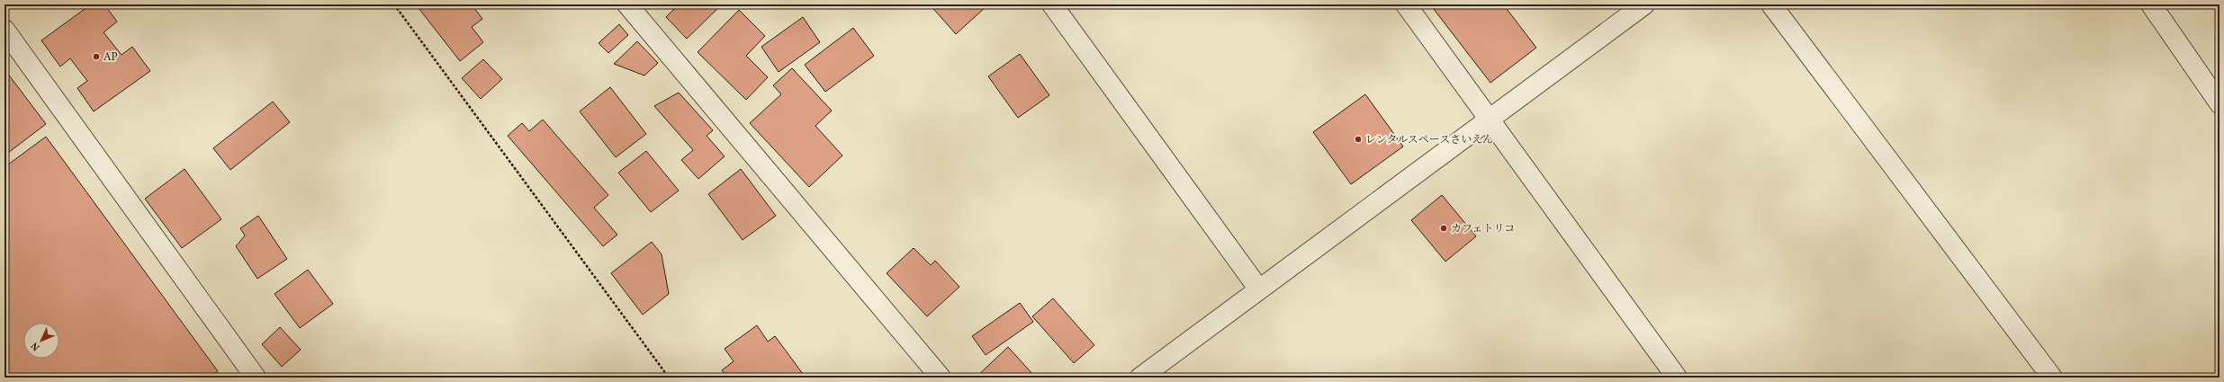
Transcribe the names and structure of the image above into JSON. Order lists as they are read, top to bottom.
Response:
{
  "places": ["AP", "レンタルスペースさいえん", "カフェトリコ"],
  "north": "bottom left"
}
